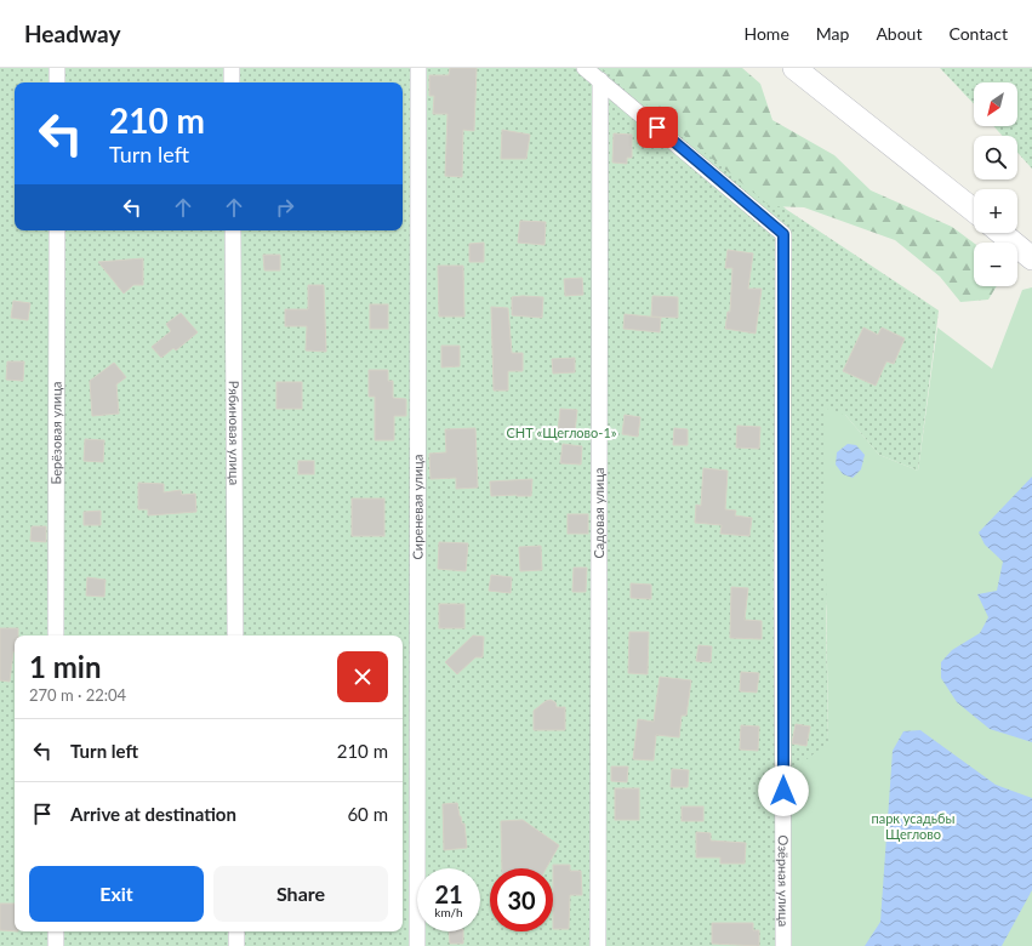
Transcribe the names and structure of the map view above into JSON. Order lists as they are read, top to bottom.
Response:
{
  "streets": {
    "street": [
      "Берёзовая улица",
      "Рябиновая улица",
      "Сиреневая улица",
      "Садовая улица",
      "Озёрная улица"
    ]
  },
  "crossings": [
    ["Садовая улица", "Озёрная улица"]
  ],
  "parks": ["СНТ «Щеглово-1»", "парк усадьбы Щеглово"],
  "north": "bottom left",
  "page": {
    "header": "Headway",
    "nav": [
      "Home",
      "Map",
      "About",
      "Contact"
    ],
    "map_buttons": ["+", "−"],
    "turn": ["210 m", "Turn left"],
    "heading": ["1 min", "270 m · 22:04"],
    "list": [
      {
        "name": "Turn left",
        "value": "210 m"
      },
      {
        "name": "Arrive at destination",
        "value": "60 m"
      }
    ],
    "buttons": ["Exit", "Share"],
    "speed": "21 km/h",
    "limit": "30"
  }
}
